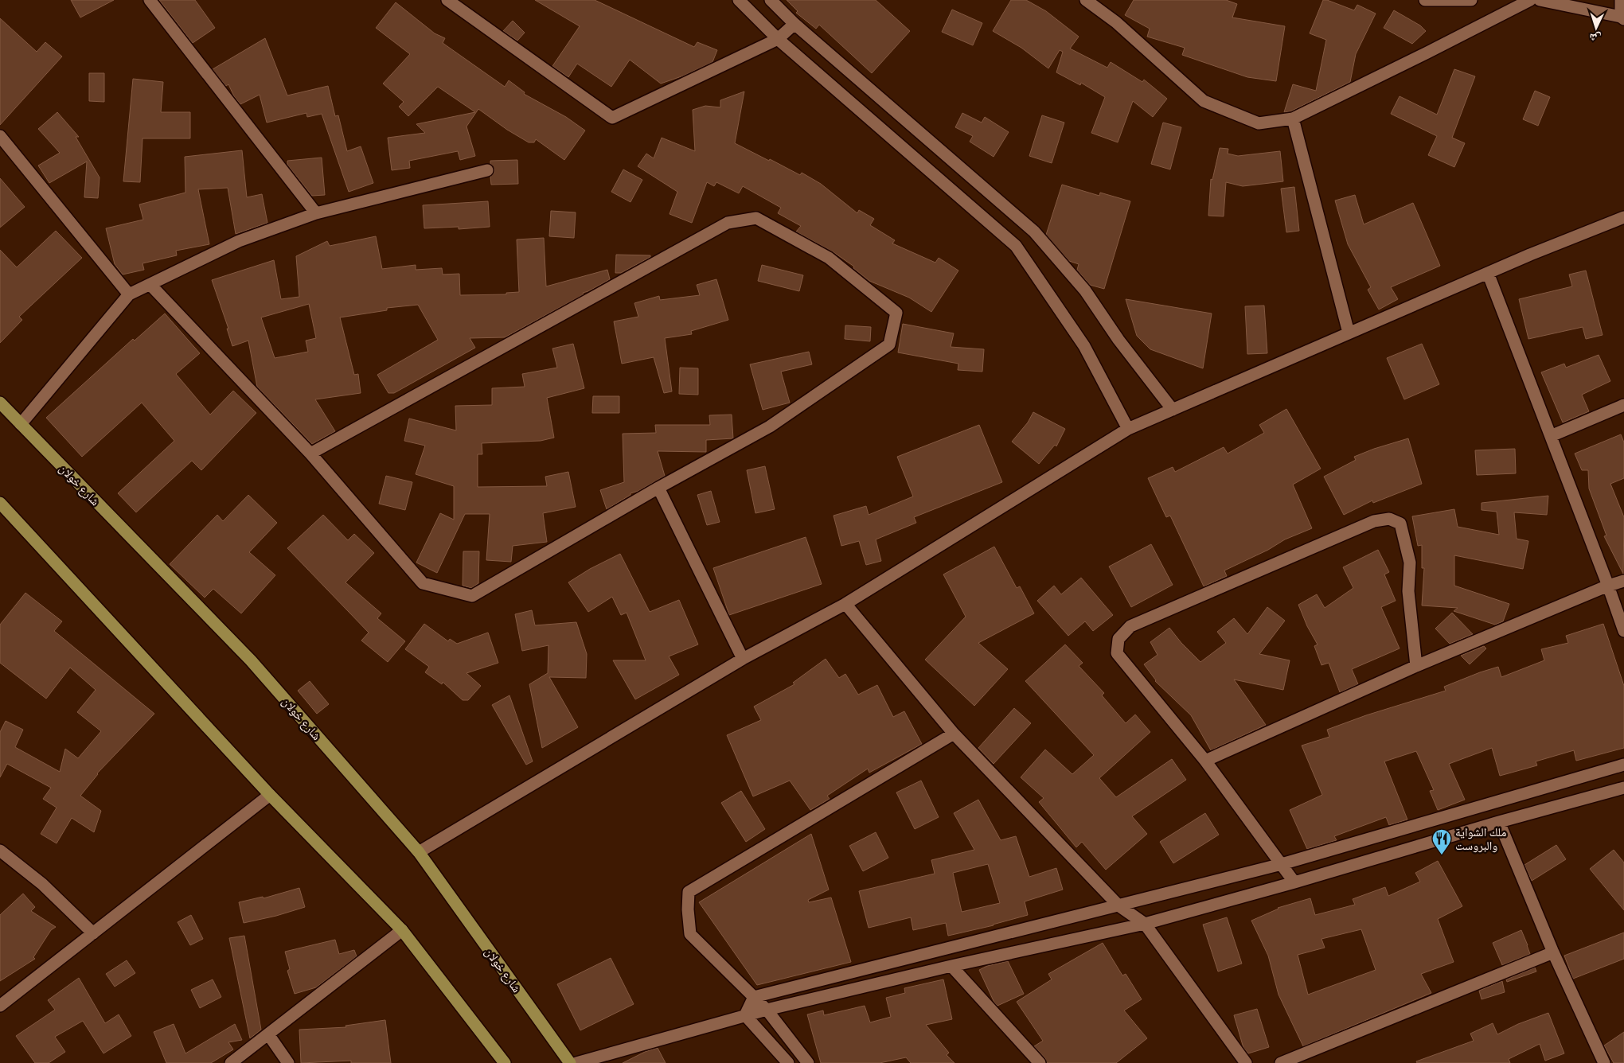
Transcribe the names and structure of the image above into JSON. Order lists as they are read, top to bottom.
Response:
{
  "streets": {
    "main road": ["شارع خولان"]
  },
  "places": {
    "restaurant": ["ملك الشواية والبروست"]
  },
  "north": "bottom"
}
